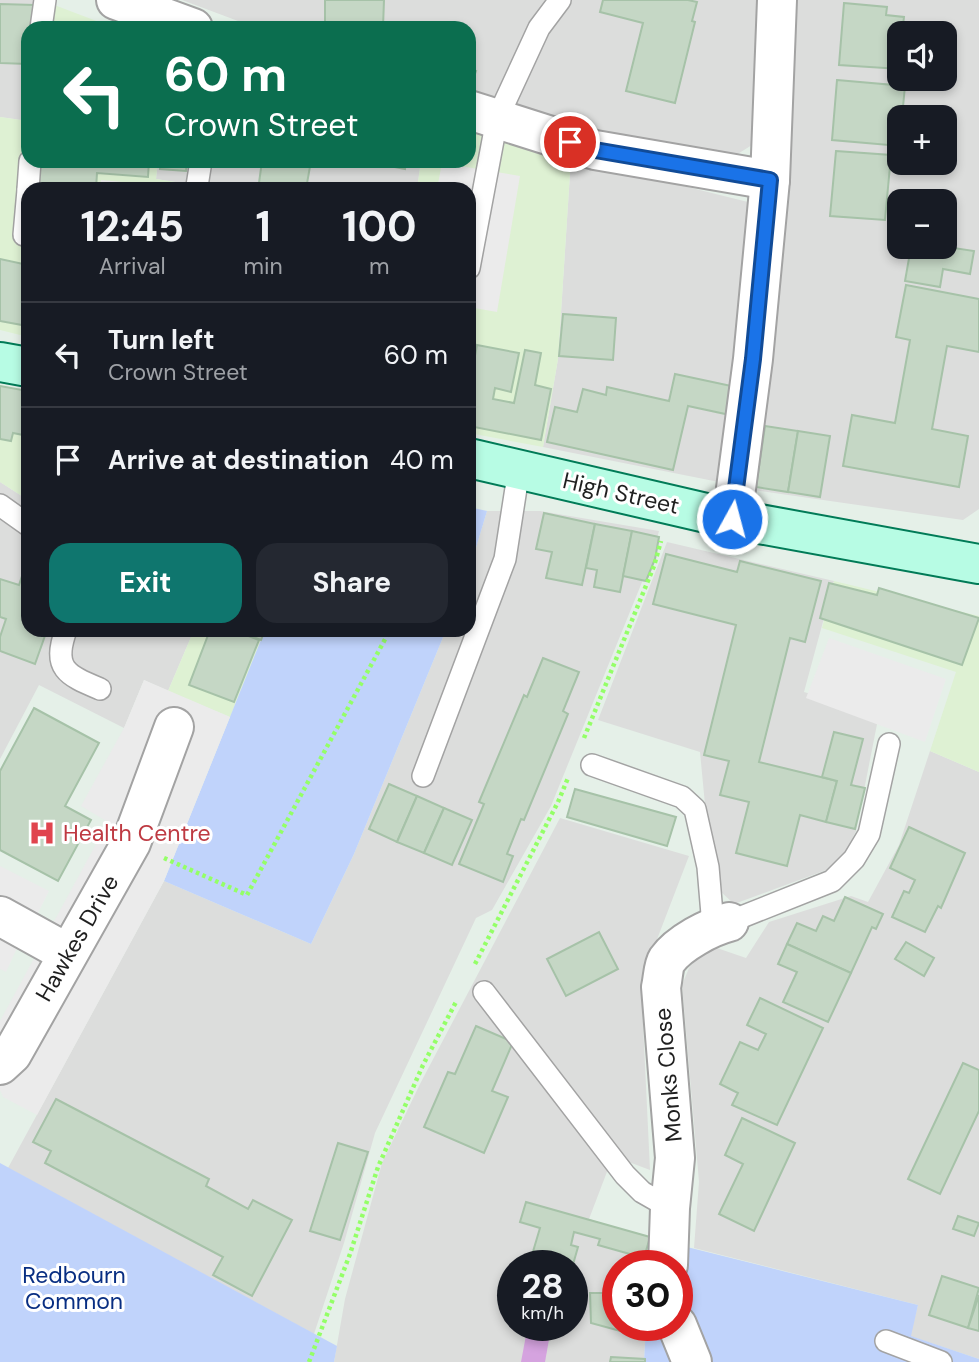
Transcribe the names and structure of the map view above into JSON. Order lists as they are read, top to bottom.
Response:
{
  "streets": {
    "street": ["High Street", "Hawkes Drive", "Monks Close"]
  },
  "parks": ["Redbourn Common"],
  "places": {
    "hospital": ["Health Centre"]
  },
  "page": {
    "map_buttons": ["+", "−"],
    "turn": ["60 m", "Crown Street"],
    "eta": [
      "12:45",
      "Arrival",
      "1",
      "min",
      "100",
      "m"
    ],
    "list": [
      {
        "name": "Turn left",
        "note": "Crown Street",
        "value": "60 m"
      },
      {
        "name": "Arrive at destination",
        "value": "40 m"
      }
    ],
    "buttons": ["Exit", "Share"],
    "speed": "28 km/h",
    "limit": "30"
  }
}
